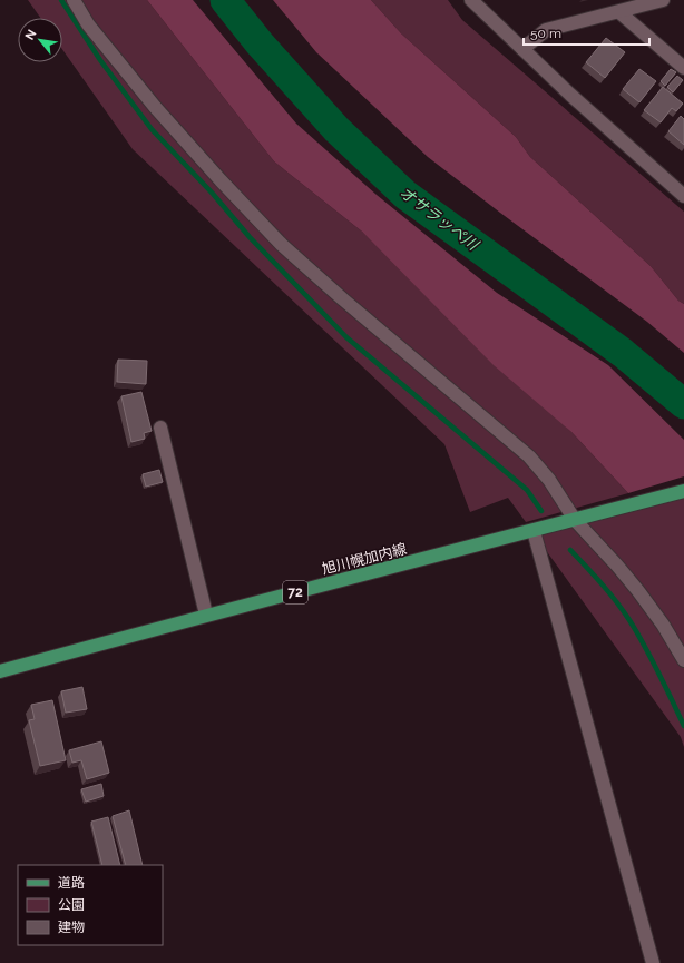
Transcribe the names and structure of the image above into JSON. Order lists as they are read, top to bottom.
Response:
{
  "streets": {
    "main road": ["旭川幌加内線", "72"]
  },
  "water": ["オサラッペ川"],
  "legend": ["道路", "公園", "建物"],
  "scale_bar": "50 m",
  "north": "top left"
}
